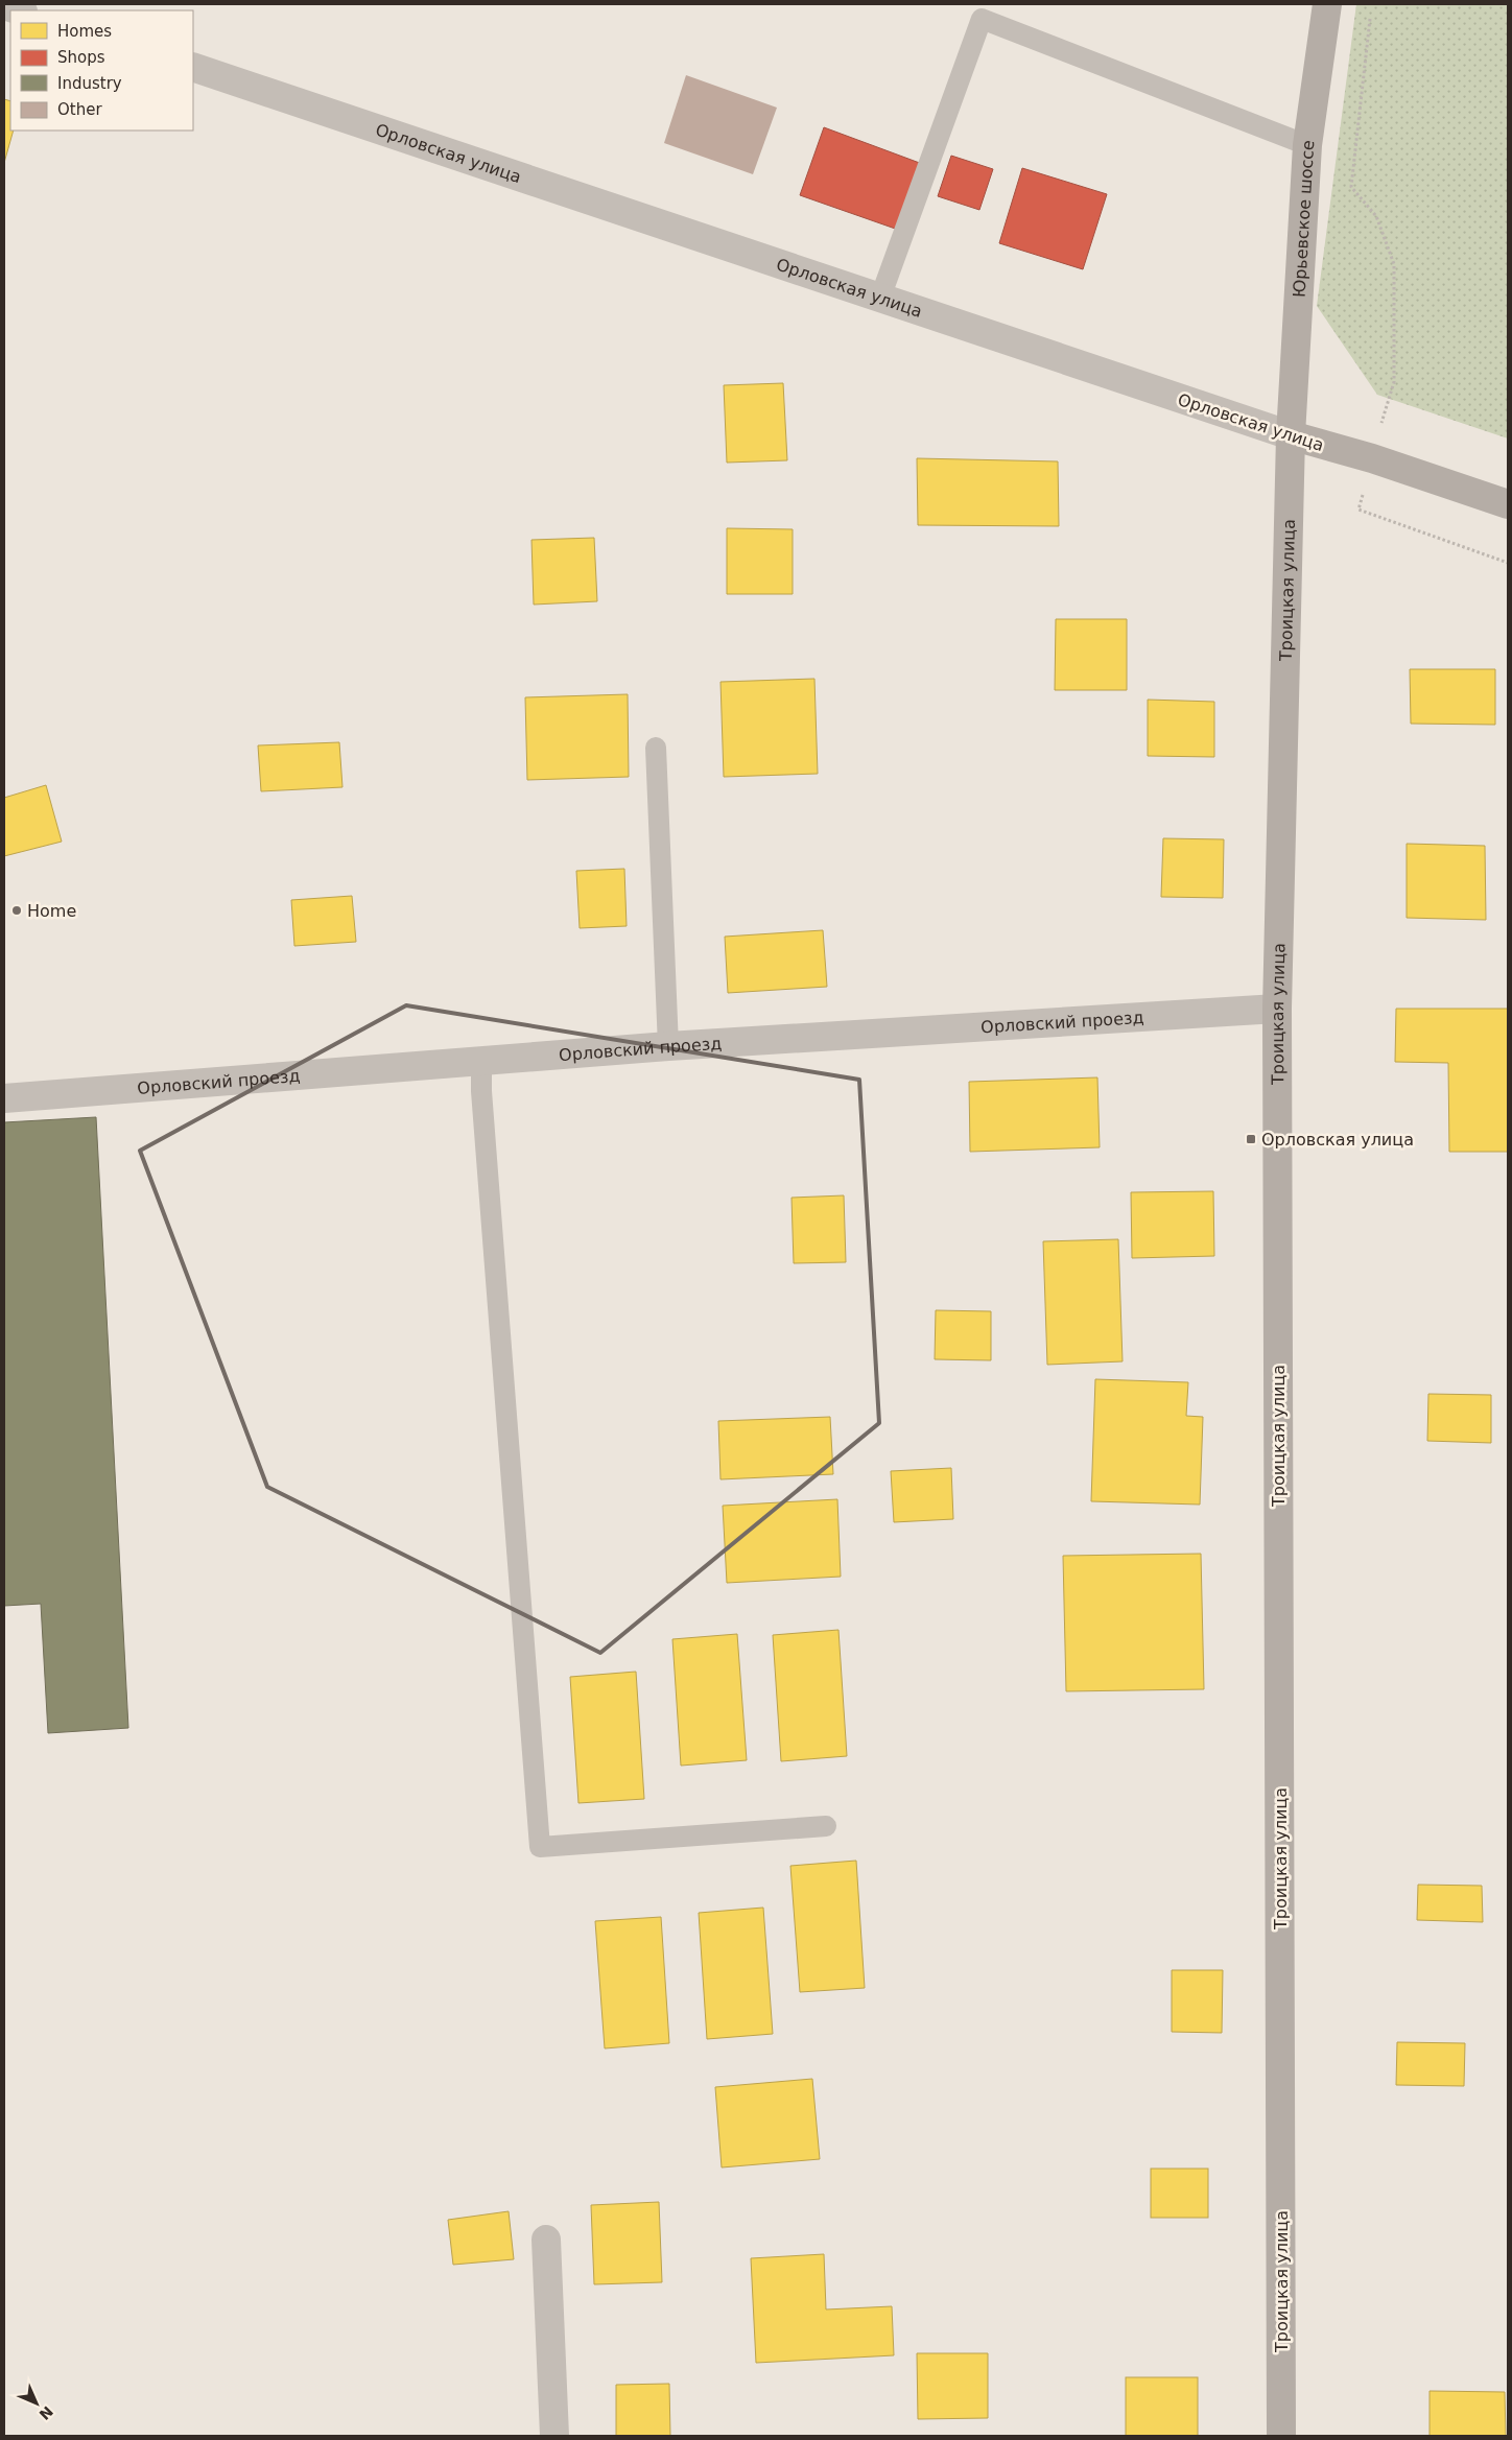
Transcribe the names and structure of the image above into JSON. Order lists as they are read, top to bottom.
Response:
{
  "streets": {
    "main road": ["Орловская улица", "Юрьевское шоссе", "Троицкая улица"],
    "street": ["Орловский проезд"]
  },
  "crossings": [
    ["Орловская улица", "Юрьевское шоссе"],
    ["Орловская улица", "Троицкая улица"],
    ["Юрьевское шоссе", "Троицкая улица"],
    ["Троицкая улица", "Орловский проезд"]
  ],
  "places": {
    "other": ["Home"],
    "transit": ["Орловская улица"]
  },
  "legend": [
    "Homes",
    "Shops",
    "Industry",
    "Other"
  ],
  "north": "bottom right"
}
